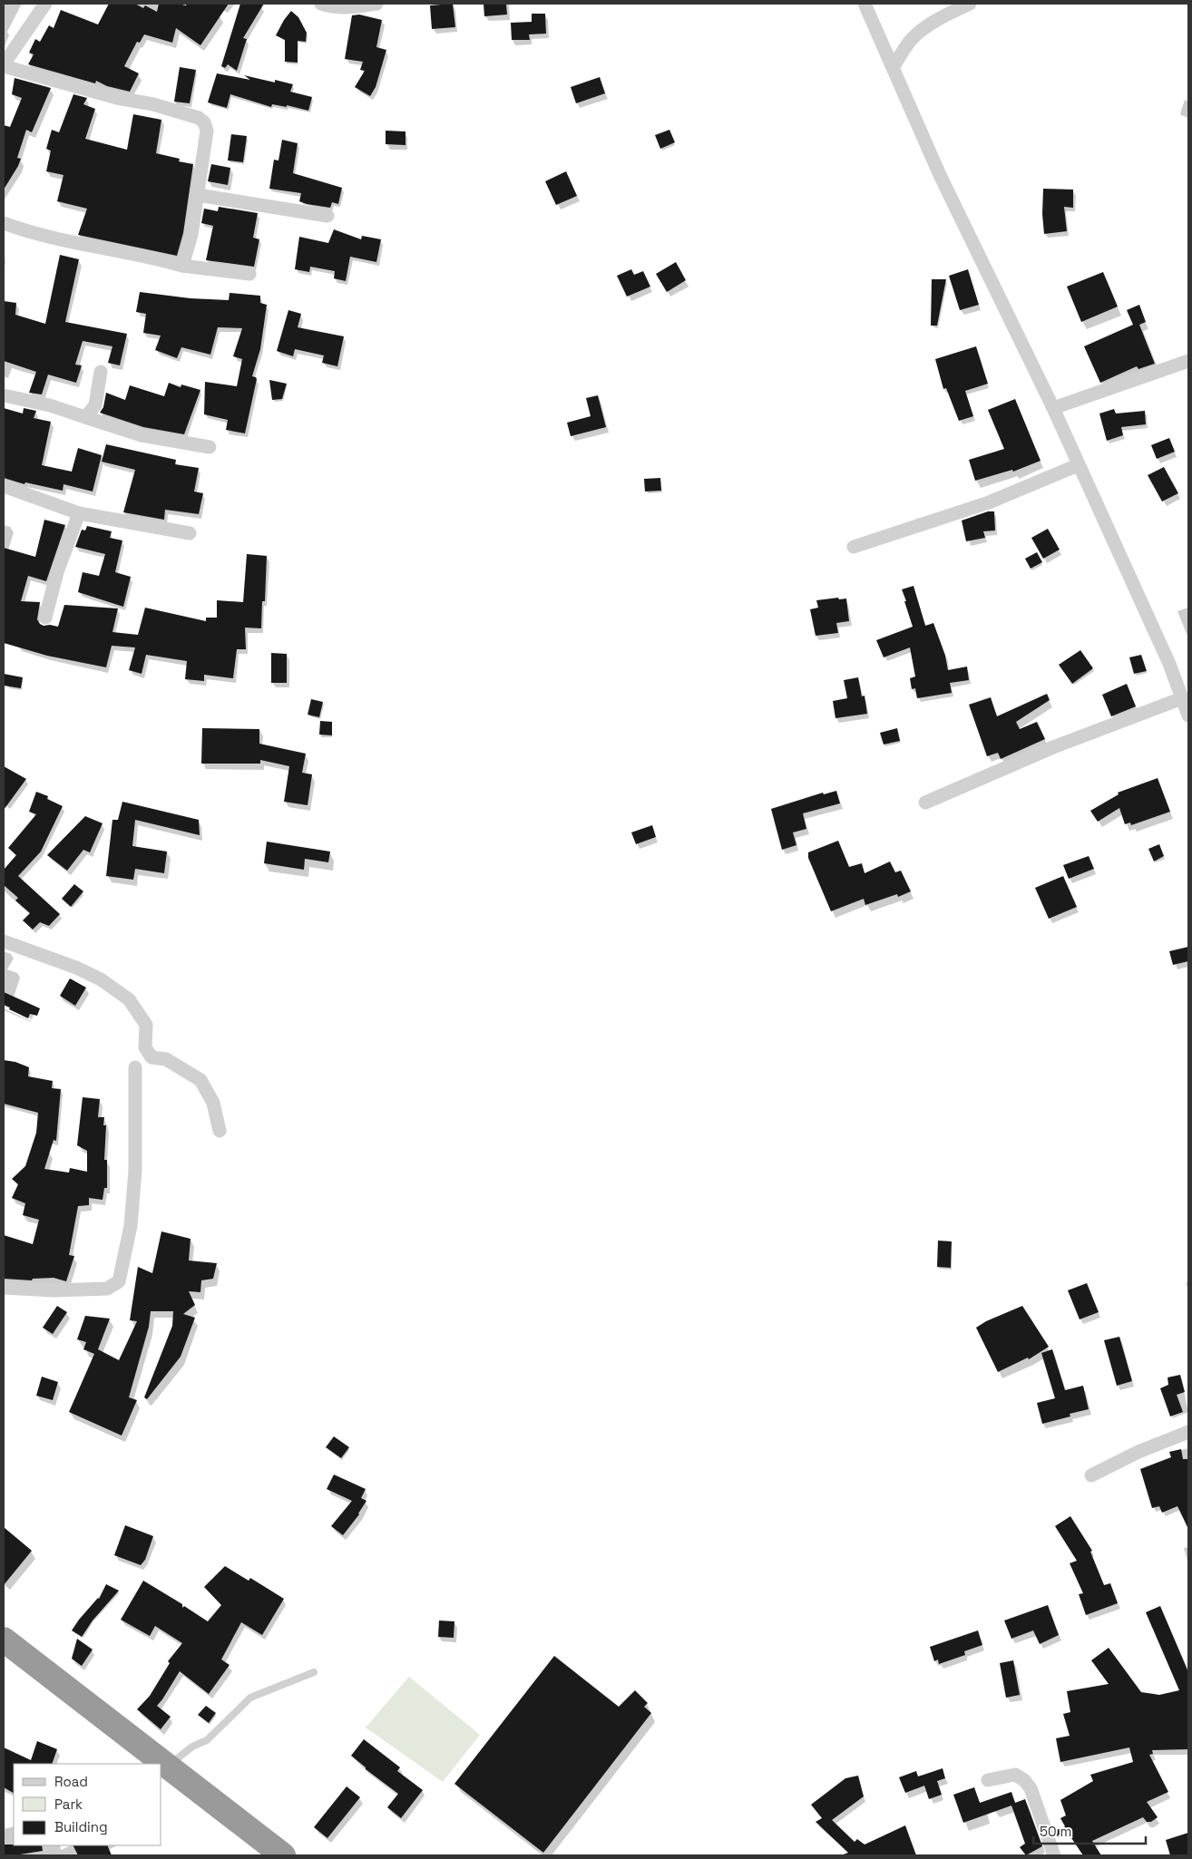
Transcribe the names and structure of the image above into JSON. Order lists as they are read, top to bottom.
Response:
{
  "legend": ["Road", "Park", "Building"],
  "scale_bar": "50 m"
}
